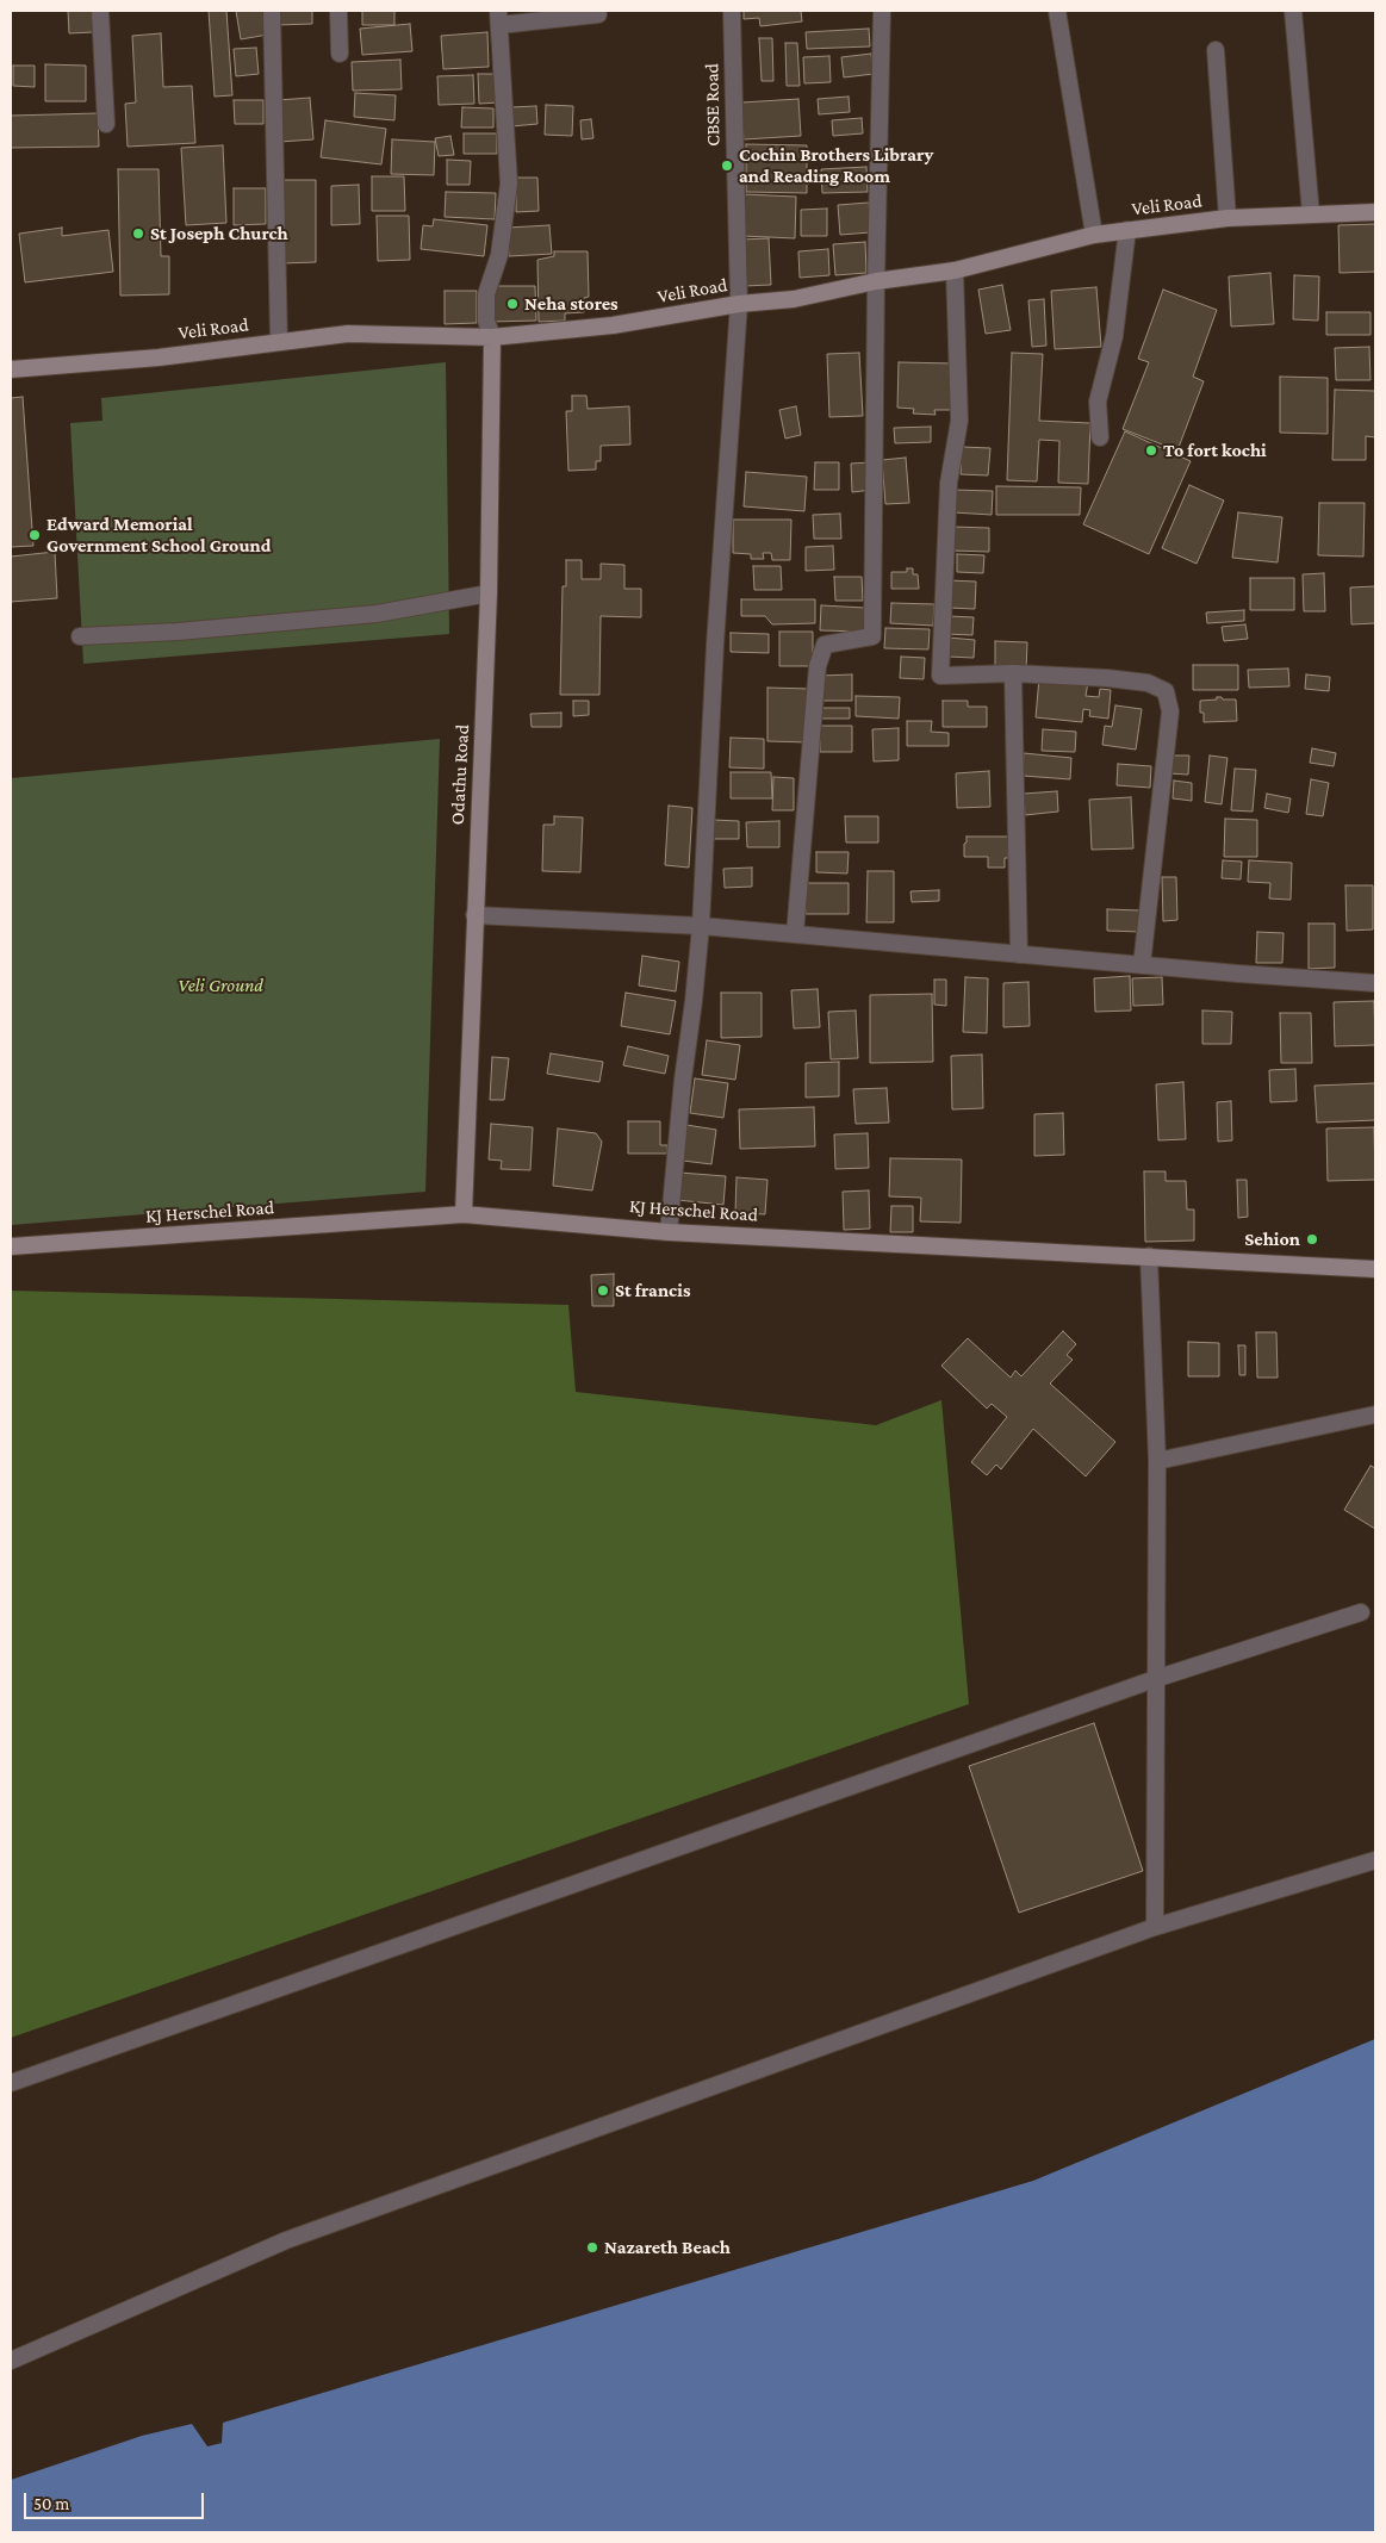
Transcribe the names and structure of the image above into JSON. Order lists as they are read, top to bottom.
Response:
{
  "streets": {
    "main road": ["Veli Road", "Odathu Road", "KJ Herschel Road"],
    "street": ["CBSE Road"]
  },
  "crossings": [
    ["CBSE Road", "Veli Road"],
    ["CBSE Road", "KJ Herschel Road"],
    ["Veli Road", "Odathu Road"],
    ["Odathu Road", "KJ Herschel Road"]
  ],
  "parks": ["Veli Ground"],
  "places": [
    "Cochin Brothers Library and Reading Room",
    "St Joseph Church",
    "Neha stores",
    "To fort kochi",
    "Edward Memorial Government School Ground",
    "Sehion",
    "St francis",
    "Nazareth Beach"
  ],
  "scale_bar": "50 m"
}
